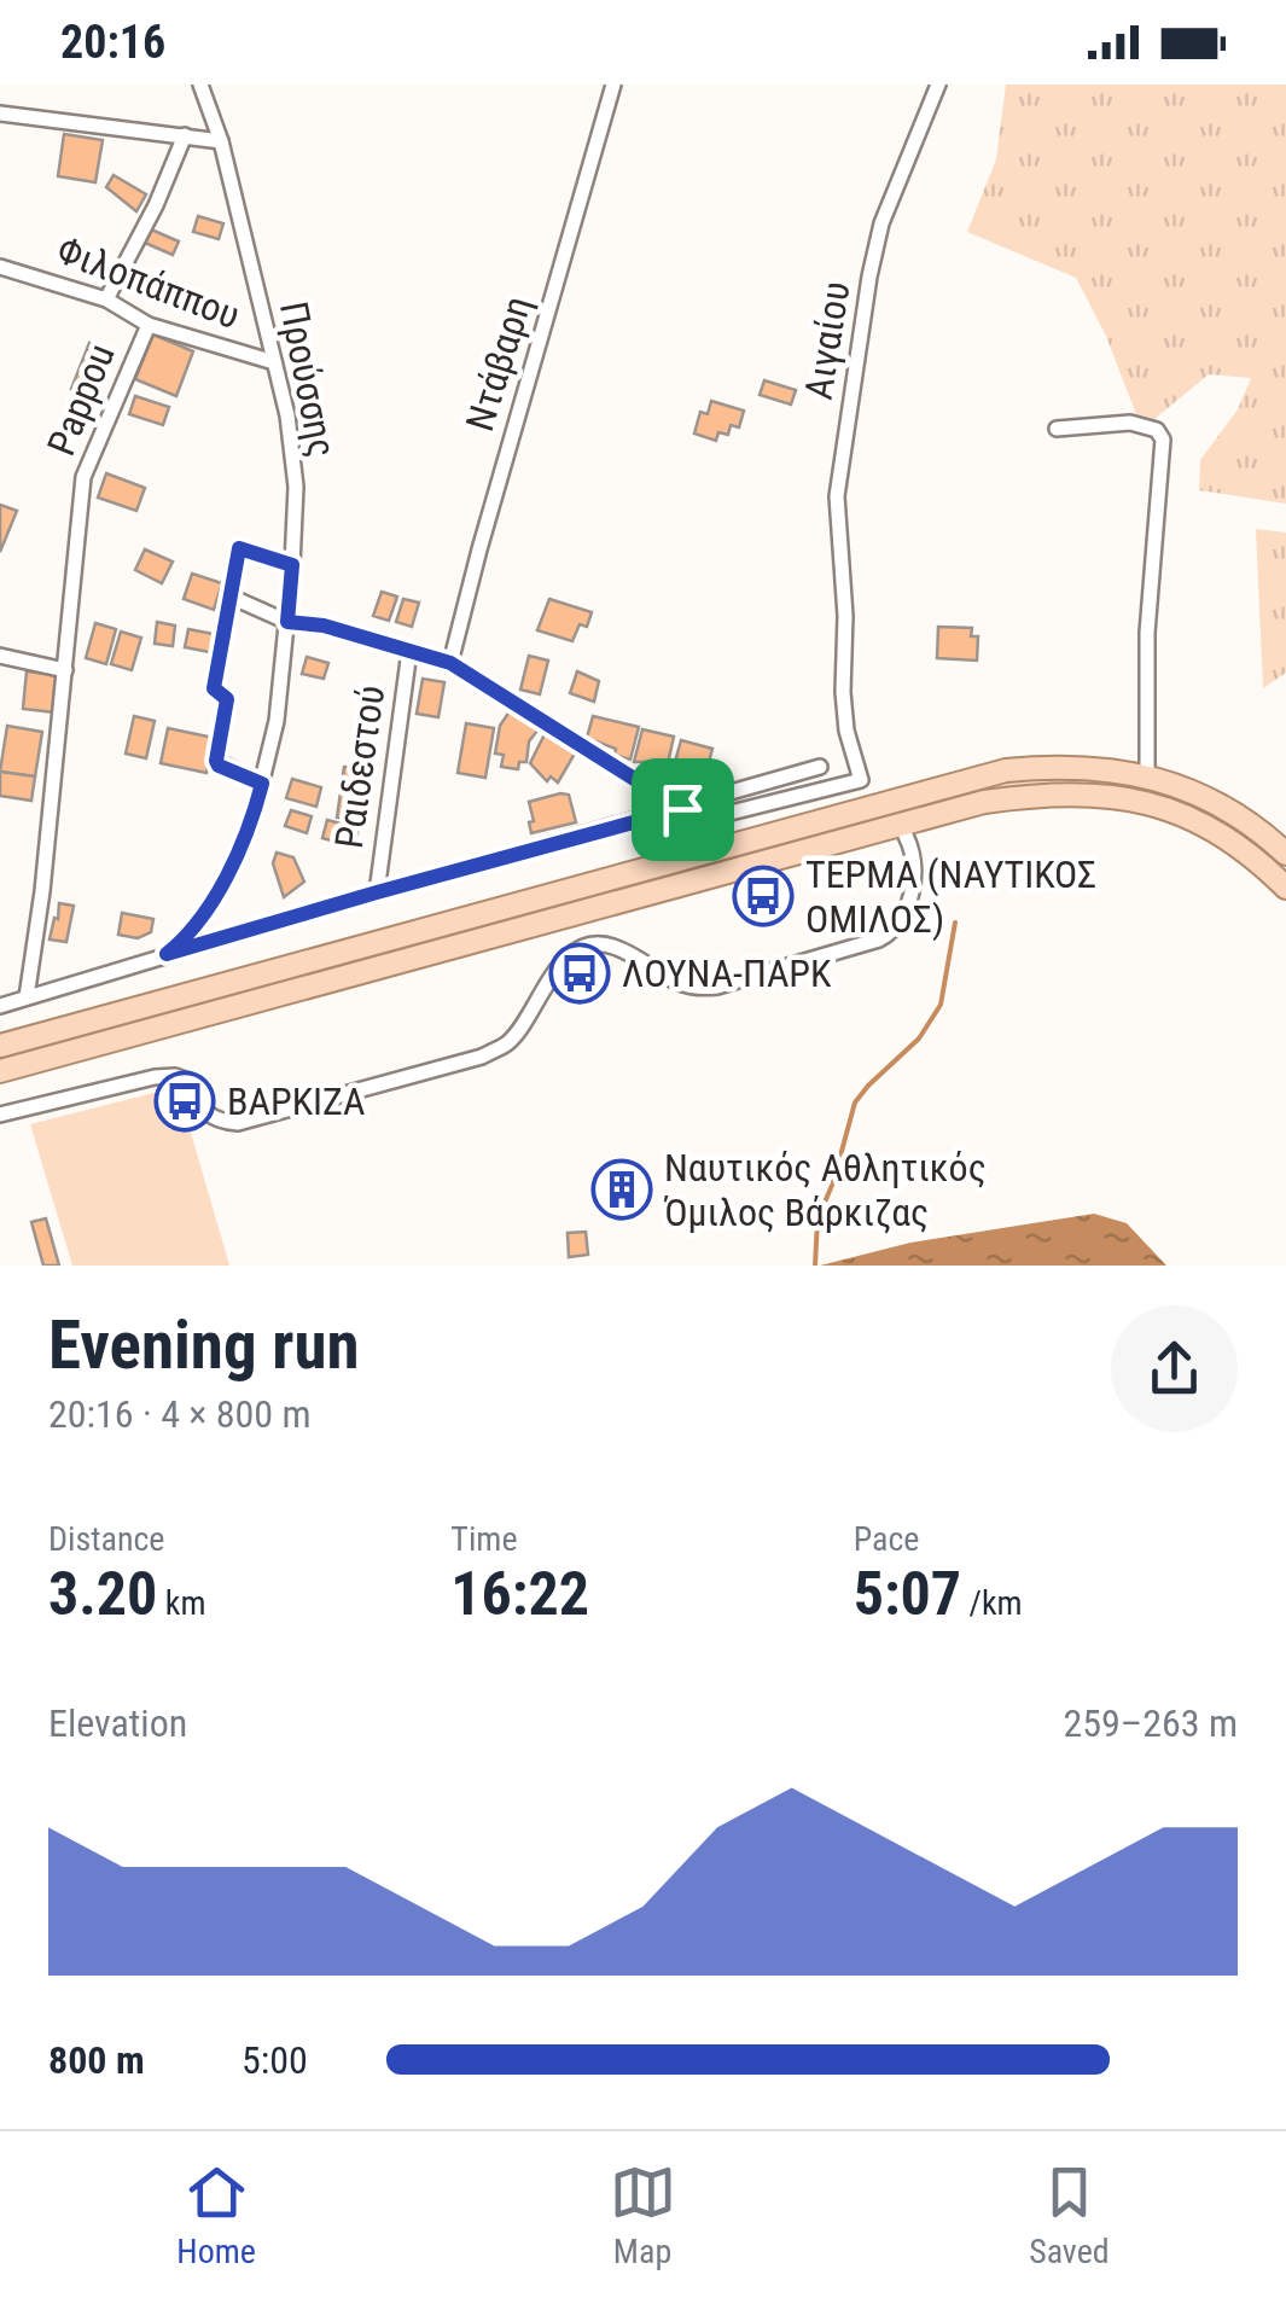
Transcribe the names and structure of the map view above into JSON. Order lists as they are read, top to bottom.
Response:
{
  "streets": {
    "street": [
      "Φιλοπάππου",
      "Αιγαίου",
      "Ντάβαρη",
      "Προύσσης",
      "Ραιδεστού"
    ]
  },
  "crossings": [
    ["Φιλοπάππου", "Προύσσης"]
  ],
  "places": {
    "bus stop": ["ΤΕΡΜΑ (ΝΑΥΤΙΚΟΣ ΟΜΙΛΟΣ)", "ΛΟΥΝΑ-ΠΑΡΚ", "ΒΑΡΚΙΖΑ"],
    "building": ["Ναυτικός Αθλητικός Όμιλος Βάρκιζας"]
  },
  "page": {
    "status": "20:16",
    "heading": ["Evening run", "20:16 · 4 × 800 m"],
    "stats": [
      ["Distance", "3.20 km"],
      ["Time", "16:22"],
      ["Pace", "5:07 /km"]
    ],
    "chart": ["Elevation", "259–263 m"],
    "list": [
      {
        "name": "800 m",
        "note": "5:00"
      }
    ],
    "tabs": ["Home", "Map", "Saved"]
  }
}
